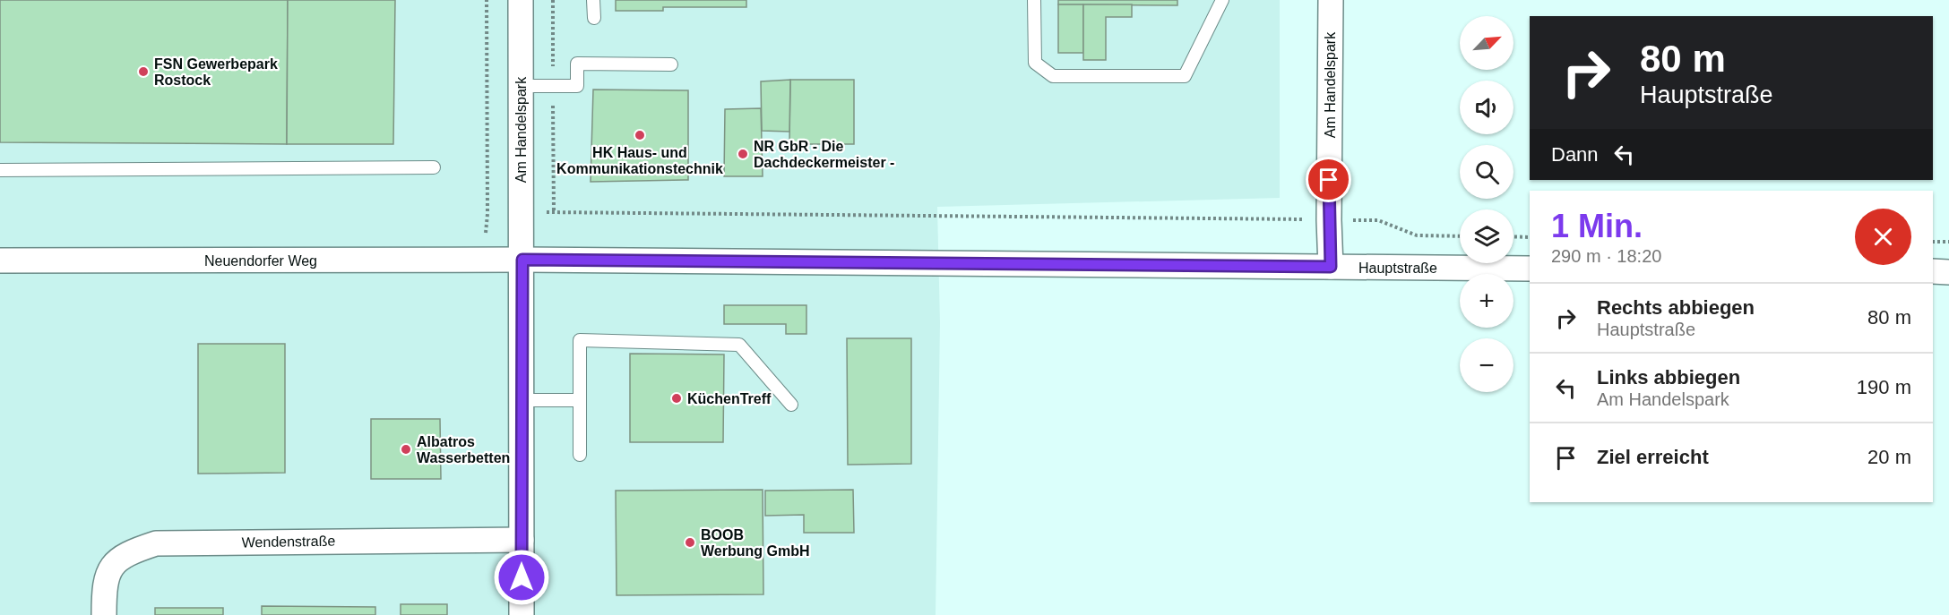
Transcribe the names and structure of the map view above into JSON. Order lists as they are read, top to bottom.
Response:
{
  "streets": {
    "street": [
      "Am Handelspark",
      "Neuendorfer Weg",
      "Hauptstraße",
      "Wendenstraße"
    ]
  },
  "crossings": [
    ["Am Handelspark", "Neuendorfer Weg"],
    ["Am Handelspark", "Hauptstraße"],
    ["Am Handelspark", "Wendenstraße"],
    ["Neuendorfer Weg", "Hauptstraße"]
  ],
  "places": [
    "FSN Gewerbepark Rostock",
    "HK Haus- und Kommunikationstechnik",
    "NR GbR - Die Dachdeckermeister -",
    "KüchenTreff",
    "Albatros Wasserbetten",
    "BOOB Werbung GmbH"
  ],
  "north": "top right",
  "page": {
    "map_buttons": ["+", "−"],
    "turn": ["80 m", "Hauptstraße"],
    "then": "Dann",
    "heading": ["1 Min.", "290 m · 18:20"],
    "list": [
      {
        "name": "Rechts abbiegen",
        "note": "Hauptstraße",
        "value": "80 m"
      },
      {
        "name": "Links abbiegen",
        "note": "Am Handelspark",
        "value": "190 m"
      },
      {
        "name": "Ziel erreicht",
        "value": "20 m"
      }
    ]
  }
}
